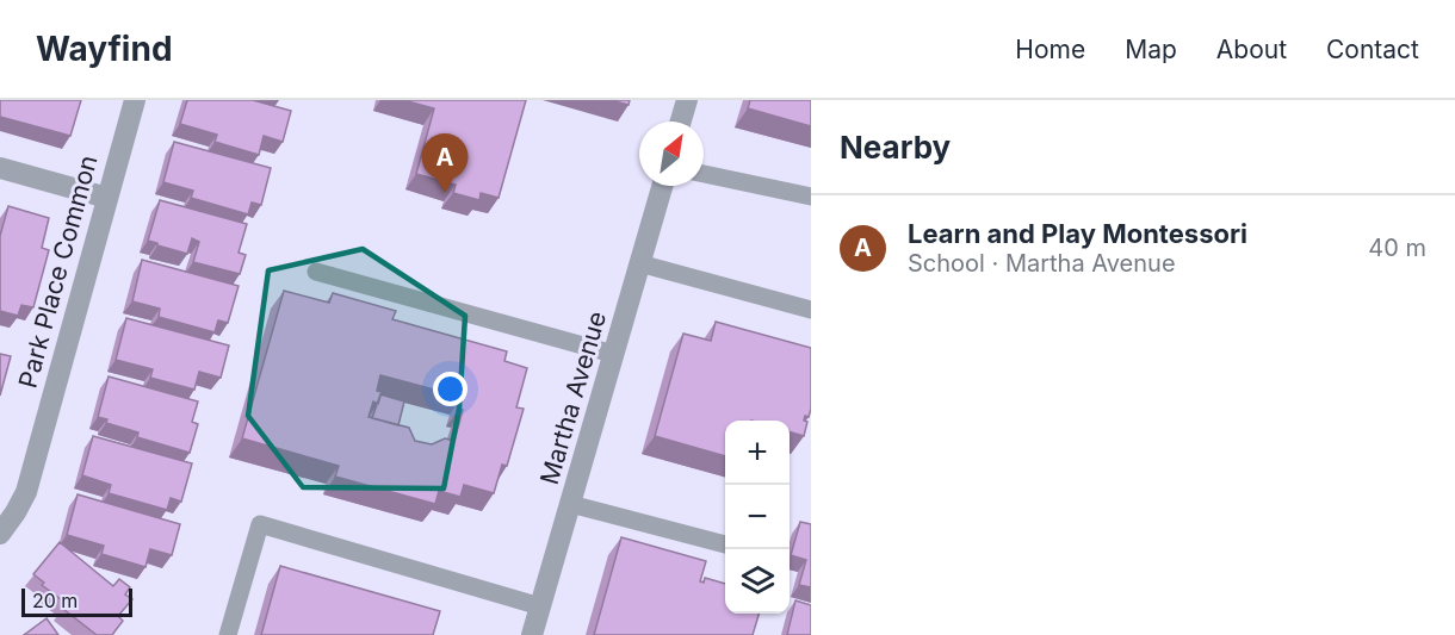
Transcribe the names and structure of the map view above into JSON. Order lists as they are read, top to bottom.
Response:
{
  "streets": {
    "street": ["Park Place Common", "Martha Avenue"]
  },
  "scale_bar": "20 m",
  "north": "top right",
  "page": {
    "header": "Wayfind",
    "nav": [
      "Home",
      "Map",
      "About",
      "Contact"
    ],
    "heading": "Nearby",
    "pins": "A",
    "list": [
      {
        "mark": "A",
        "name": "Learn and Play Montessori",
        "note": "School · Martha Avenue",
        "value": "40 m"
      }
    ],
    "map_buttons": ["+", "−"],
    "scale": "20 m"
  }
}
